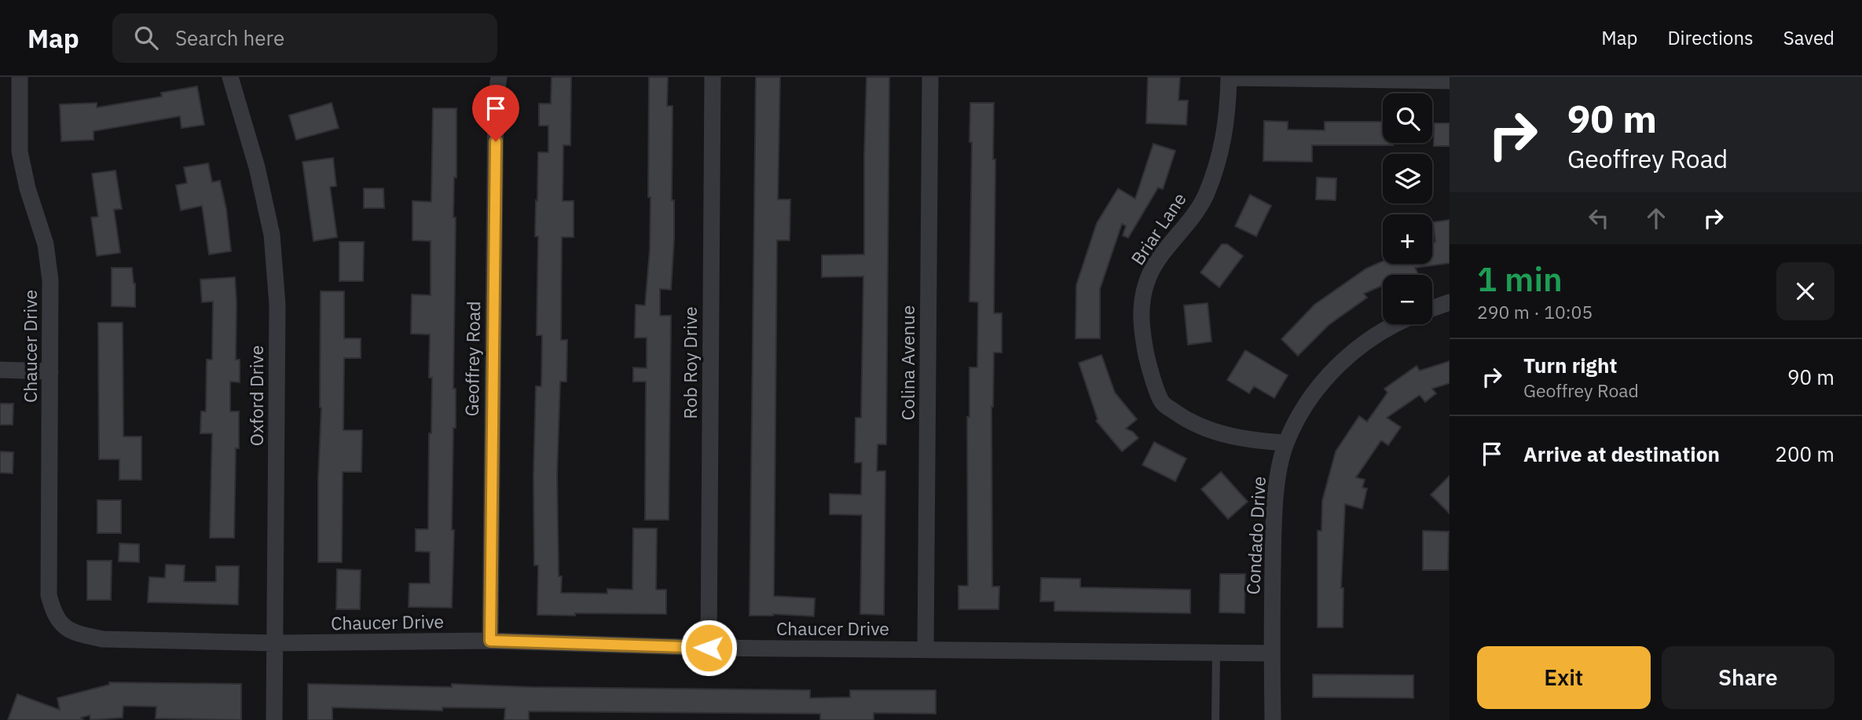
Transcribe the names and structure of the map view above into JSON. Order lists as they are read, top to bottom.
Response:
{
  "streets": {
    "street": [
      "Briar Lane",
      "Chaucer Drive",
      "Geoffrey Road",
      "Rob Roy Drive",
      "Colina Avenue",
      "Oxford Drive",
      "Condado Drive"
    ]
  },
  "crossings": [
    ["Briar Lane", "Condado Drive"],
    ["Chaucer Drive", "Geoffrey Road"],
    ["Chaucer Drive", "Rob Roy Drive"],
    ["Chaucer Drive", "Colina Avenue"],
    ["Chaucer Drive", "Oxford Drive"],
    ["Chaucer Drive", "Condado Drive"]
  ],
  "page": {
    "header": "Map",
    "search": "Search here",
    "nav": ["Map", "Directions", "Saved"],
    "turn": ["90 m", "Geoffrey Road"],
    "map_buttons": ["+", "−"],
    "heading": ["1 min", "290 m · 10:05"],
    "list": [
      {
        "name": "Turn right",
        "note": "Geoffrey Road",
        "value": "90 m"
      },
      {
        "name": "Arrive at destination",
        "value": "200 m"
      }
    ],
    "buttons": ["Exit", "Share"]
  }
}
